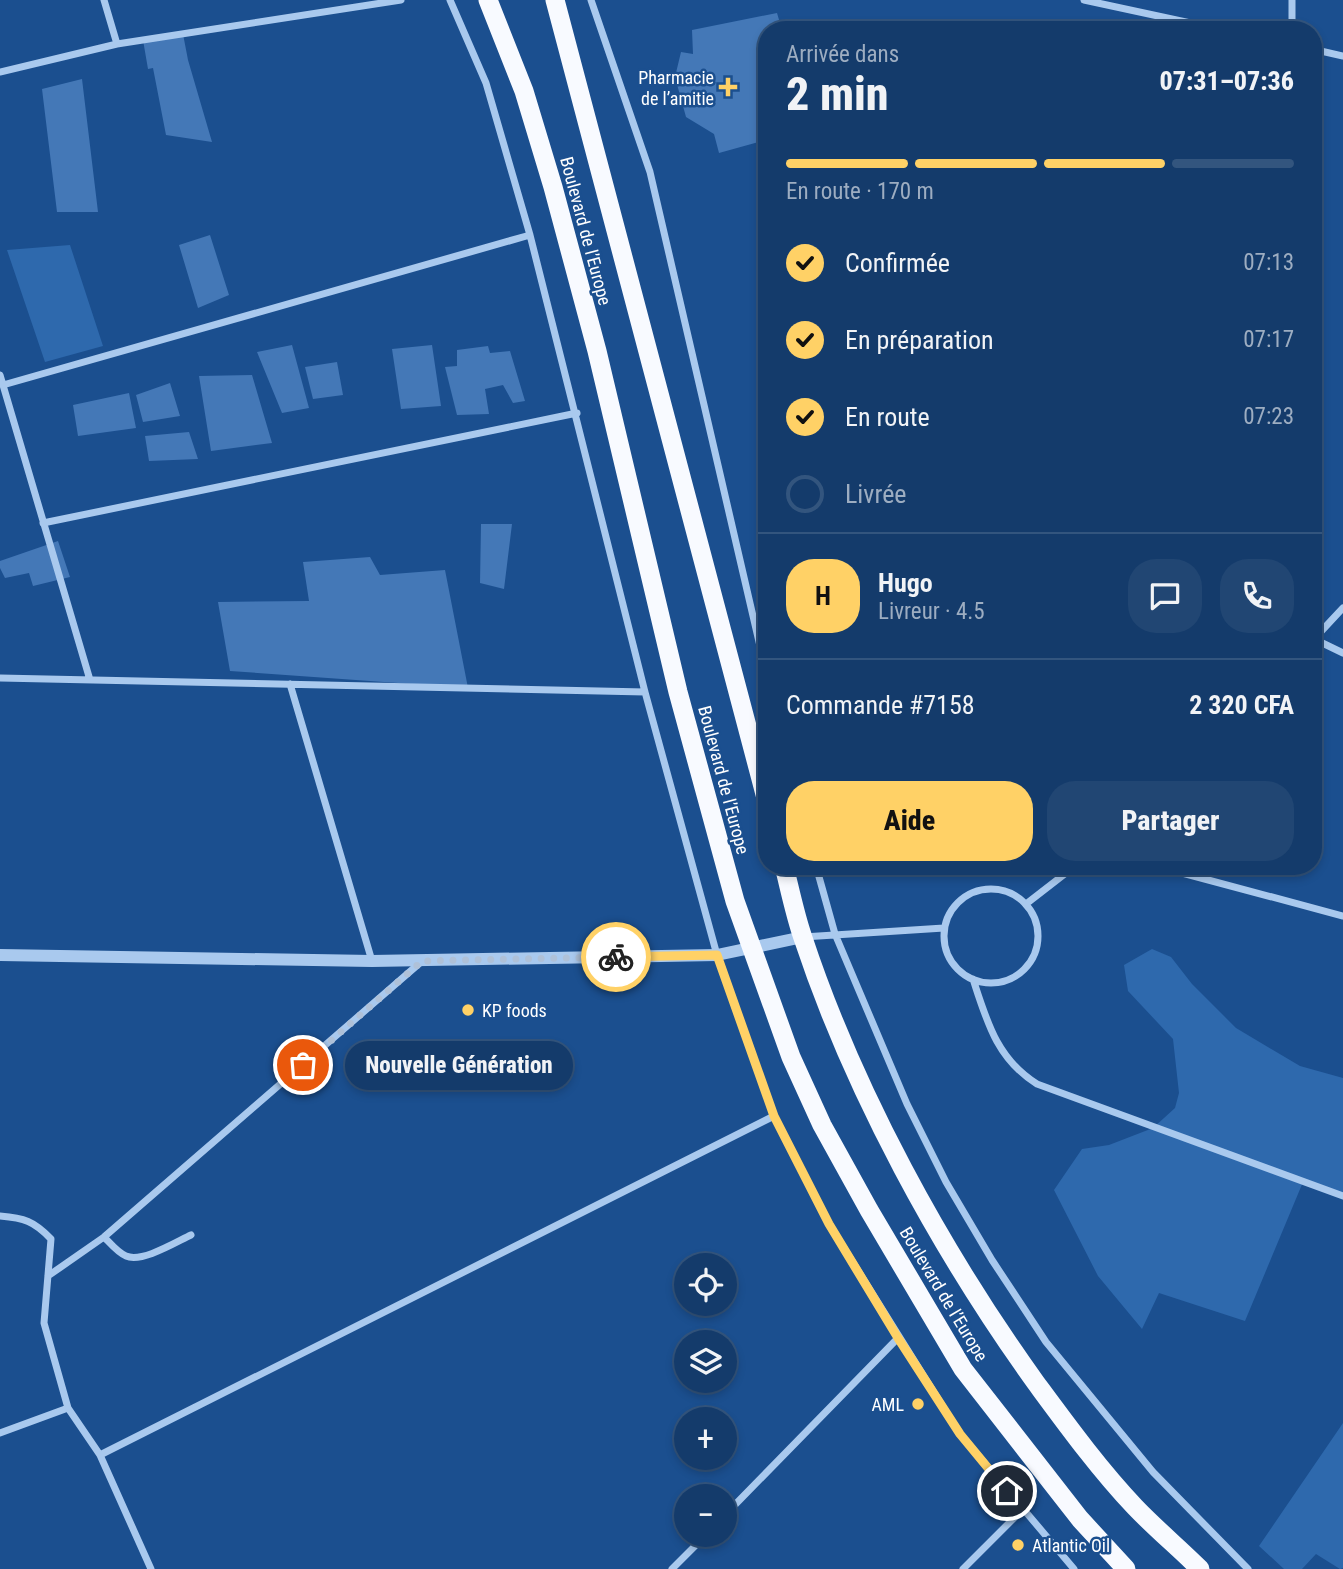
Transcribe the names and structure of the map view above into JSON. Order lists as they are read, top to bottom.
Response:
{
  "streets": {
    "highway": ["Boulevard de l’Europe"]
  },
  "places": {
    "health": ["Pharmacie de l’amitie"],
    "other": [
      "KP foods",
      "Nouvelle Génération",
      "AML",
      "Atlantic Oil"
    ]
  },
  "page": {
    "heading": ["2 min", "Arrivée dans", "07:31–07:36"],
    "panel": [
      "Hugo",
      "Livreur · 4.5",
      "Commande #7158",
      "2 320 CFA"
    ],
    "bar": "En route · 170 m",
    "list": [
      ["Confirmée", "07:13"],
      ["En préparation", "07:17"],
      ["En route", "07:23"],
      "Livrée"
    ],
    "round": "H",
    "buttons": ["Aide", "Partager"],
    "bubble": "Nouvelle Génération",
    "map_buttons": ["+", "−"]
  }
}
